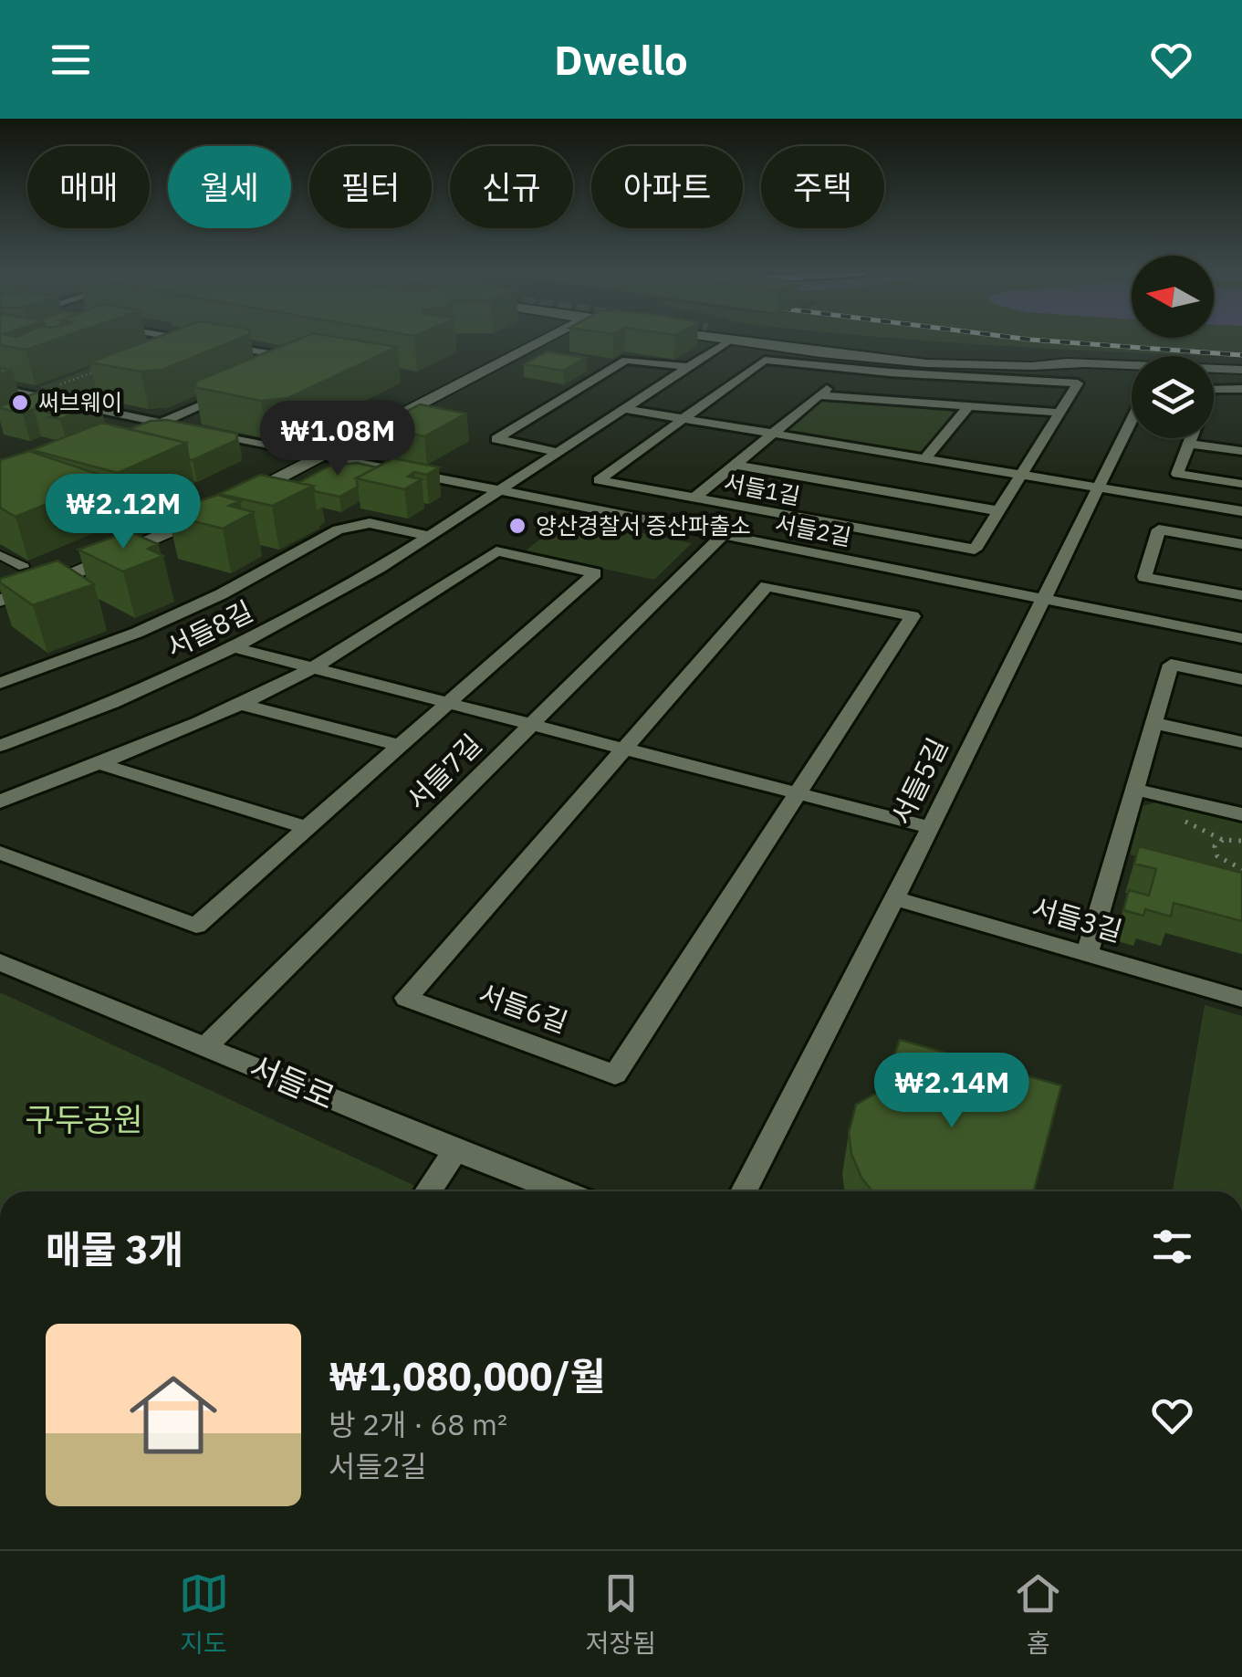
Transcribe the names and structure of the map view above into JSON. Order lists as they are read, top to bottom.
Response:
{
  "streets": {
    "street": [
      "서들1길",
      "서들2길",
      "서들8길",
      "서들7길",
      "서들5길",
      "서들3길",
      "서들6길",
      "서들로"
    ]
  },
  "crossings": [
    ["서들2길", "서들8길"],
    ["서들2길", "서들7길"],
    ["서들2길", "서들5길"],
    ["서들7길", "서들로"],
    ["서들5길", "서들3길"]
  ],
  "parks": ["구두공원"],
  "places": ["써브웨이", "양산경찰서 증산파출소"],
  "north": "left",
  "page": {
    "header": "Dwello",
    "chip": [
      "매매",
      "월세",
      "필터",
      "신규",
      "아파트",
      "주택"
    ],
    "price": ["₩1.08M", "₩2.12M", "₩2.14M"],
    "heading": "매물 3개",
    "list": [
      {
        "name": "₩1,080,000/월",
        "note": "방 2개 · 68 m² · 서들2길"
      }
    ],
    "tabs": ["지도", "저장됨", "홈"]
  }
}
